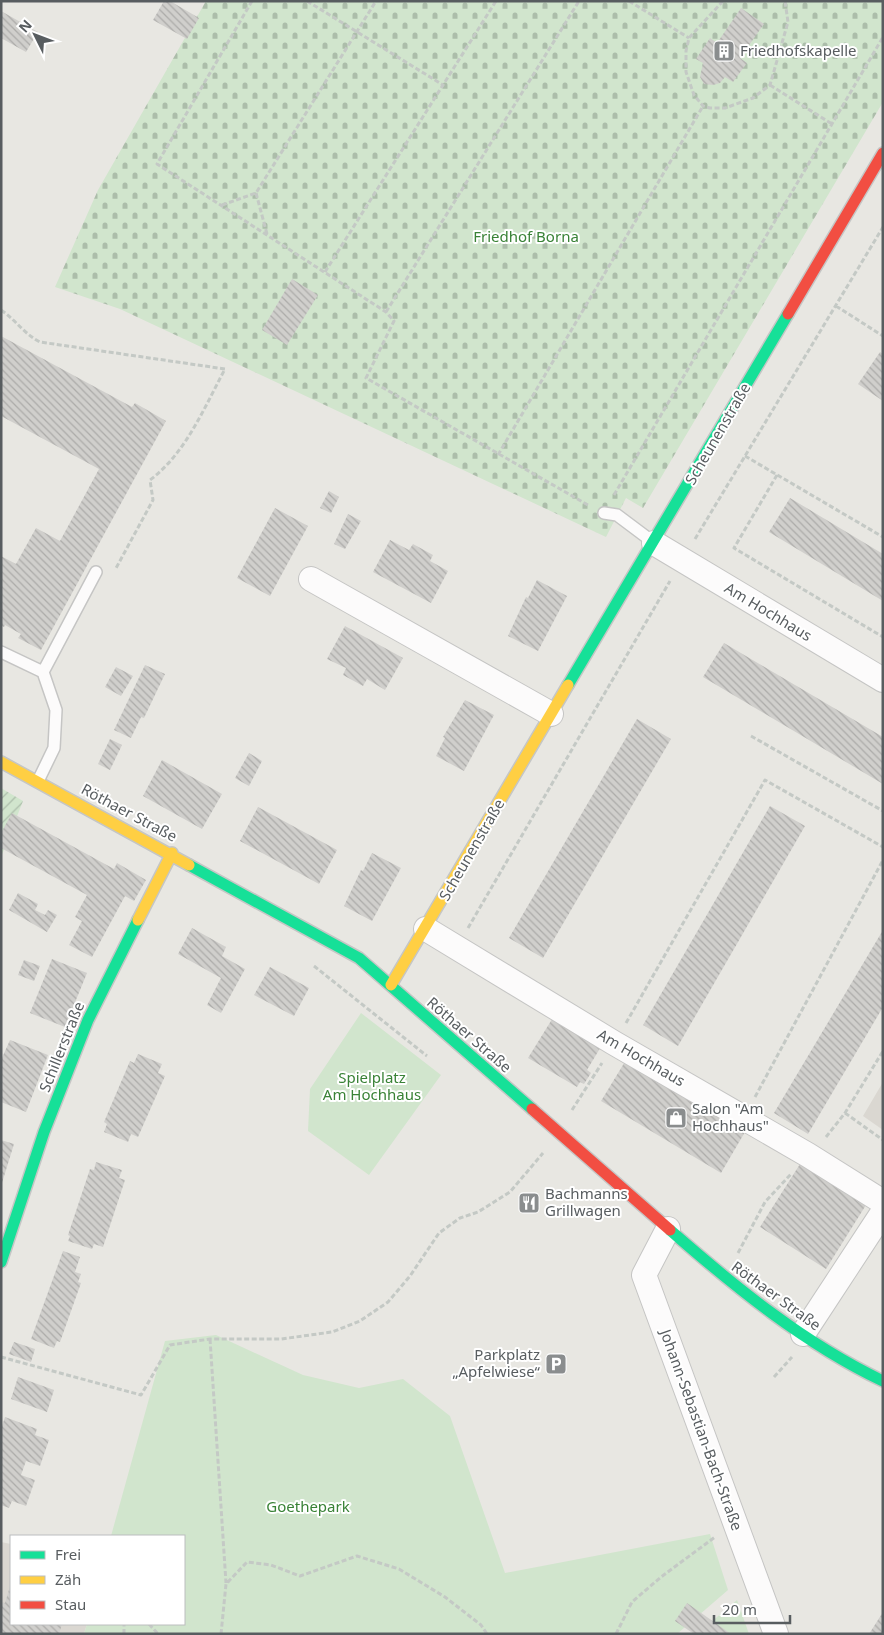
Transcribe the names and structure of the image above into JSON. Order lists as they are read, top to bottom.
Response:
{
  "streets": {
    "street": [
      "Scheunenstraße",
      "Am Hochhaus",
      "Röthaer Straße",
      "Schillerstraße",
      "Johann-Sebastian-Bach-Straße"
    ]
  },
  "crossings": [
    ["Scheunenstraße", "Am Hochhaus"],
    ["Scheunenstraße", "Röthaer Straße"],
    ["Röthaer Straße", "Schillerstraße"],
    ["Röthaer Straße", "Johann-Sebastian-Bach-Straße"]
  ],
  "parks": ["Friedhof Borna", "Spielplatz Am Hochhaus", "Goethepark"],
  "places": {
    "building": ["Friedhofskapelle"],
    "shop": ["Salon \"Am Hochhaus\""],
    "restaurant": ["Bachmanns Grillwagen"],
    "parking": ["Parkplatz „Apfelwiese“"]
  },
  "legend": ["Frei", "Zäh", "Stau"],
  "scale_bar": "20 m",
  "north": "top left"
}
